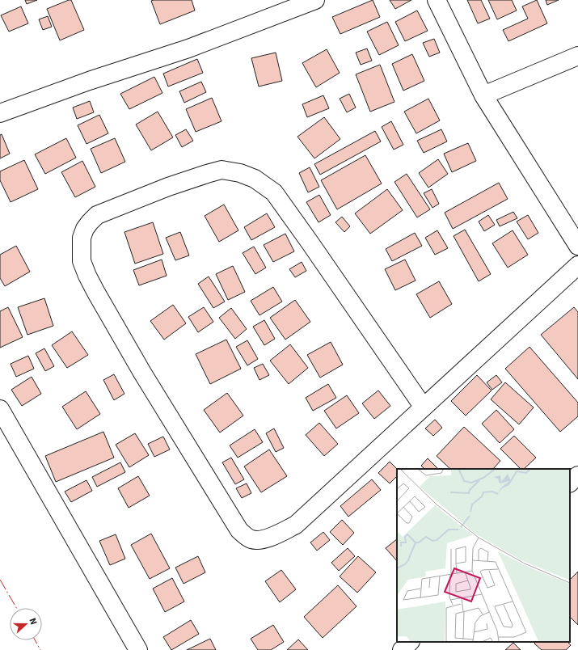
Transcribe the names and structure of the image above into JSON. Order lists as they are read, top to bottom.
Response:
{
  "north": "right"
}
